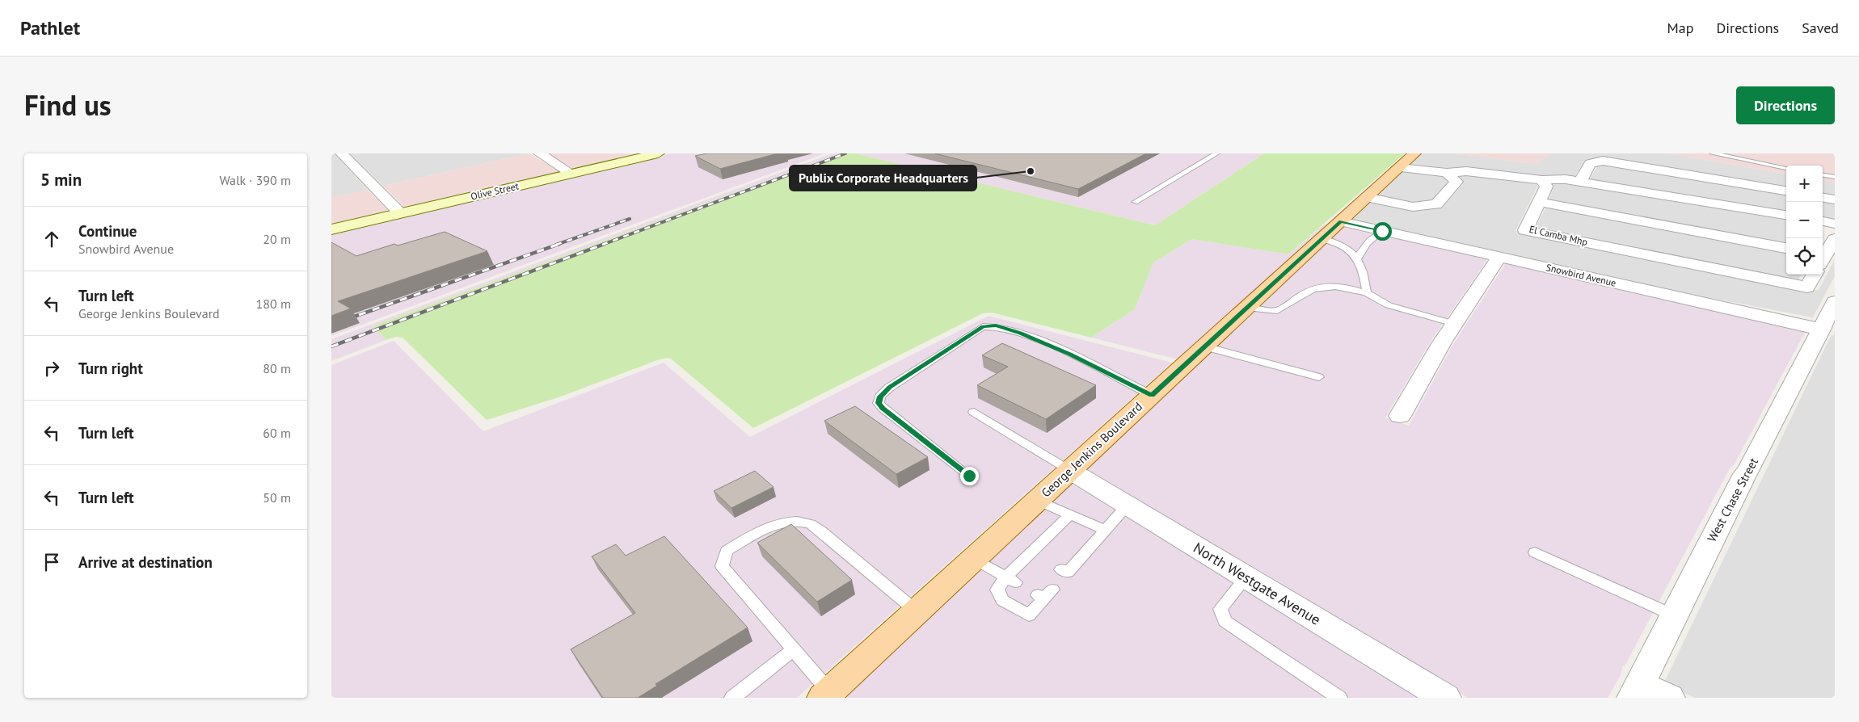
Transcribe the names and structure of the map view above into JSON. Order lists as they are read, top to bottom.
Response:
{
  "streets": {
    "main road": ["Olive Street", "George Jenkins Boulevard"],
    "street": [
      "El Camba Mhp",
      "Snowbird Avenue",
      "West Chase Street",
      "North Westgate Avenue"
    ]
  },
  "crossings": [
    ["Snowbird Avenue", "George Jenkins Boulevard"],
    ["Snowbird Avenue", "West Chase Street"],
    ["George Jenkins Boulevard", "North Westgate Avenue"]
  ],
  "places": ["Publix Corporate Headquarters"],
  "page": {
    "header": "Pathlet",
    "nav": ["Map", "Directions", "Saved"],
    "title": "Find us",
    "buttons": "Directions",
    "heading": ["5 min", "Walk · 390 m"],
    "map_buttons": ["+", "−"],
    "list": [
      ["Continue", "Snowbird Avenue", "20 m"],
      ["Turn left", "George Jenkins Boulevard", "180 m"],
      ["Turn right", "80 m"],
      ["Turn left", "60 m"],
      ["Turn left", "50 m"],
      "Arrive at destination"
    ]
  }
}
